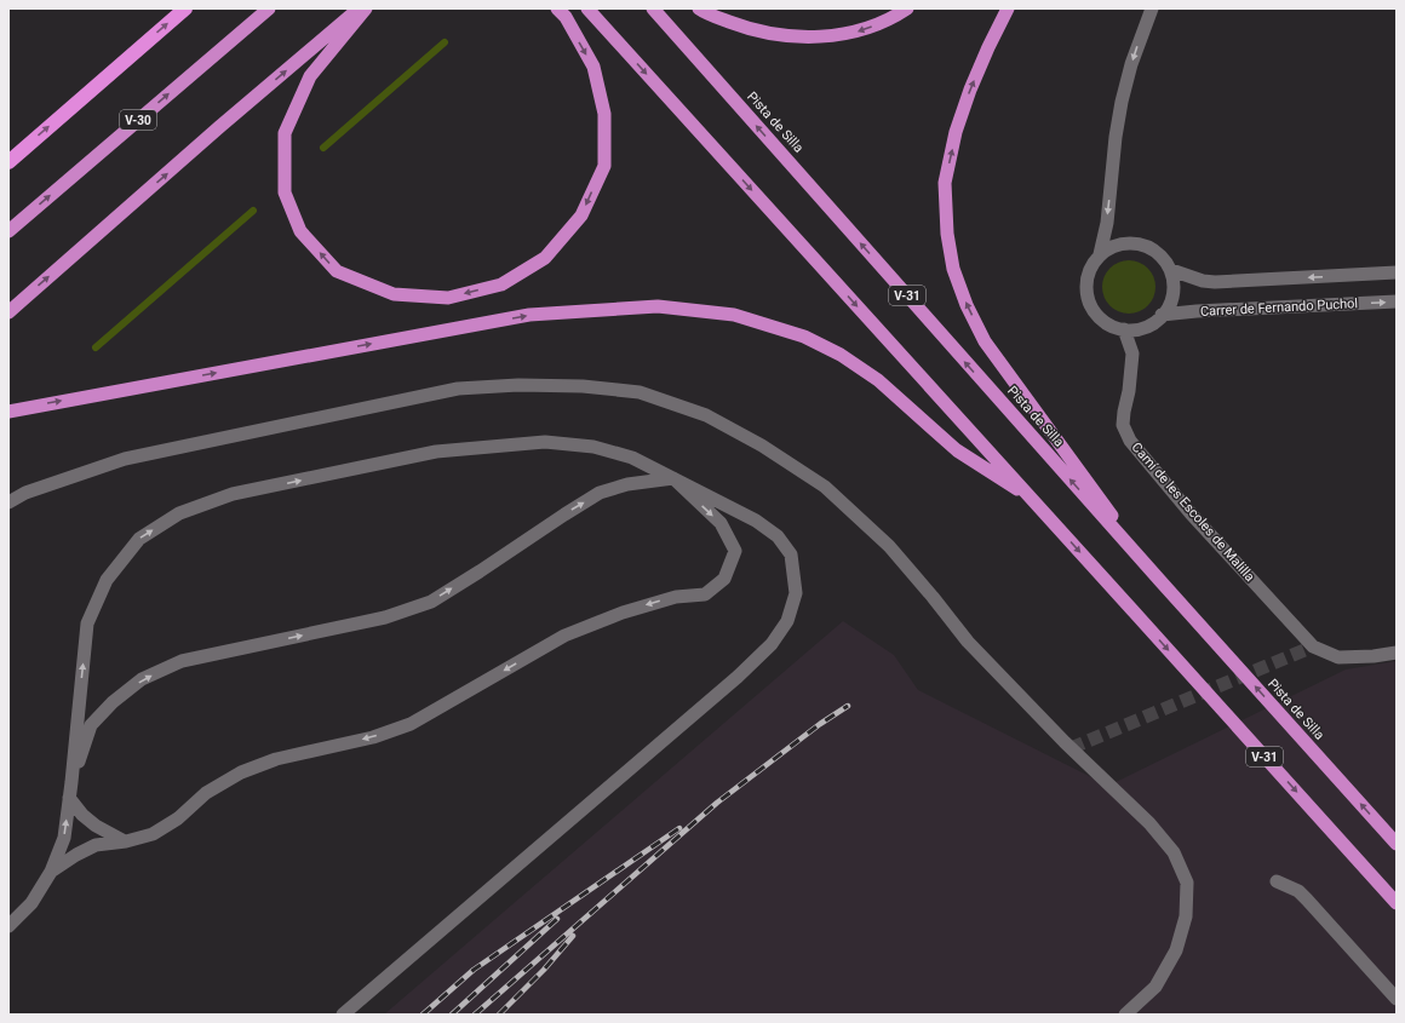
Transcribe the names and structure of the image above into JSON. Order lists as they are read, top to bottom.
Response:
{
  "streets": {
    "highway": ["V-30", "Pista de Silla", "V-31"],
    "street": ["Carrer de Fernando Puchol", "Camí de les Escoles de Malilla"]
  },
  "crossings": [
    ["Carrer de Fernando Puchol", "Camí de les Escoles de Malilla"]
  ]
}
